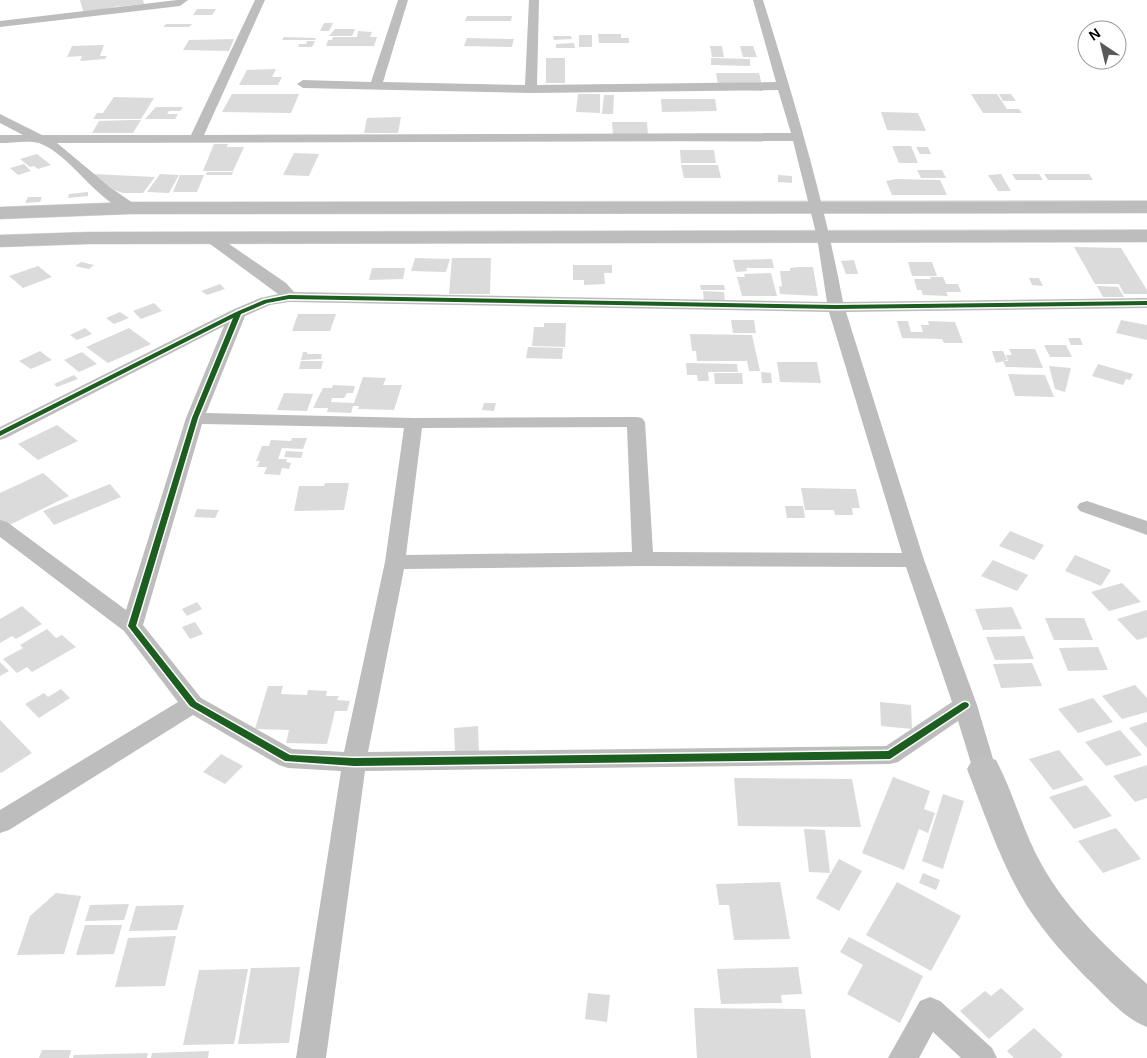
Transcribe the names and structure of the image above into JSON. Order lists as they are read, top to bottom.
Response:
{
  "north": "top left"
}
